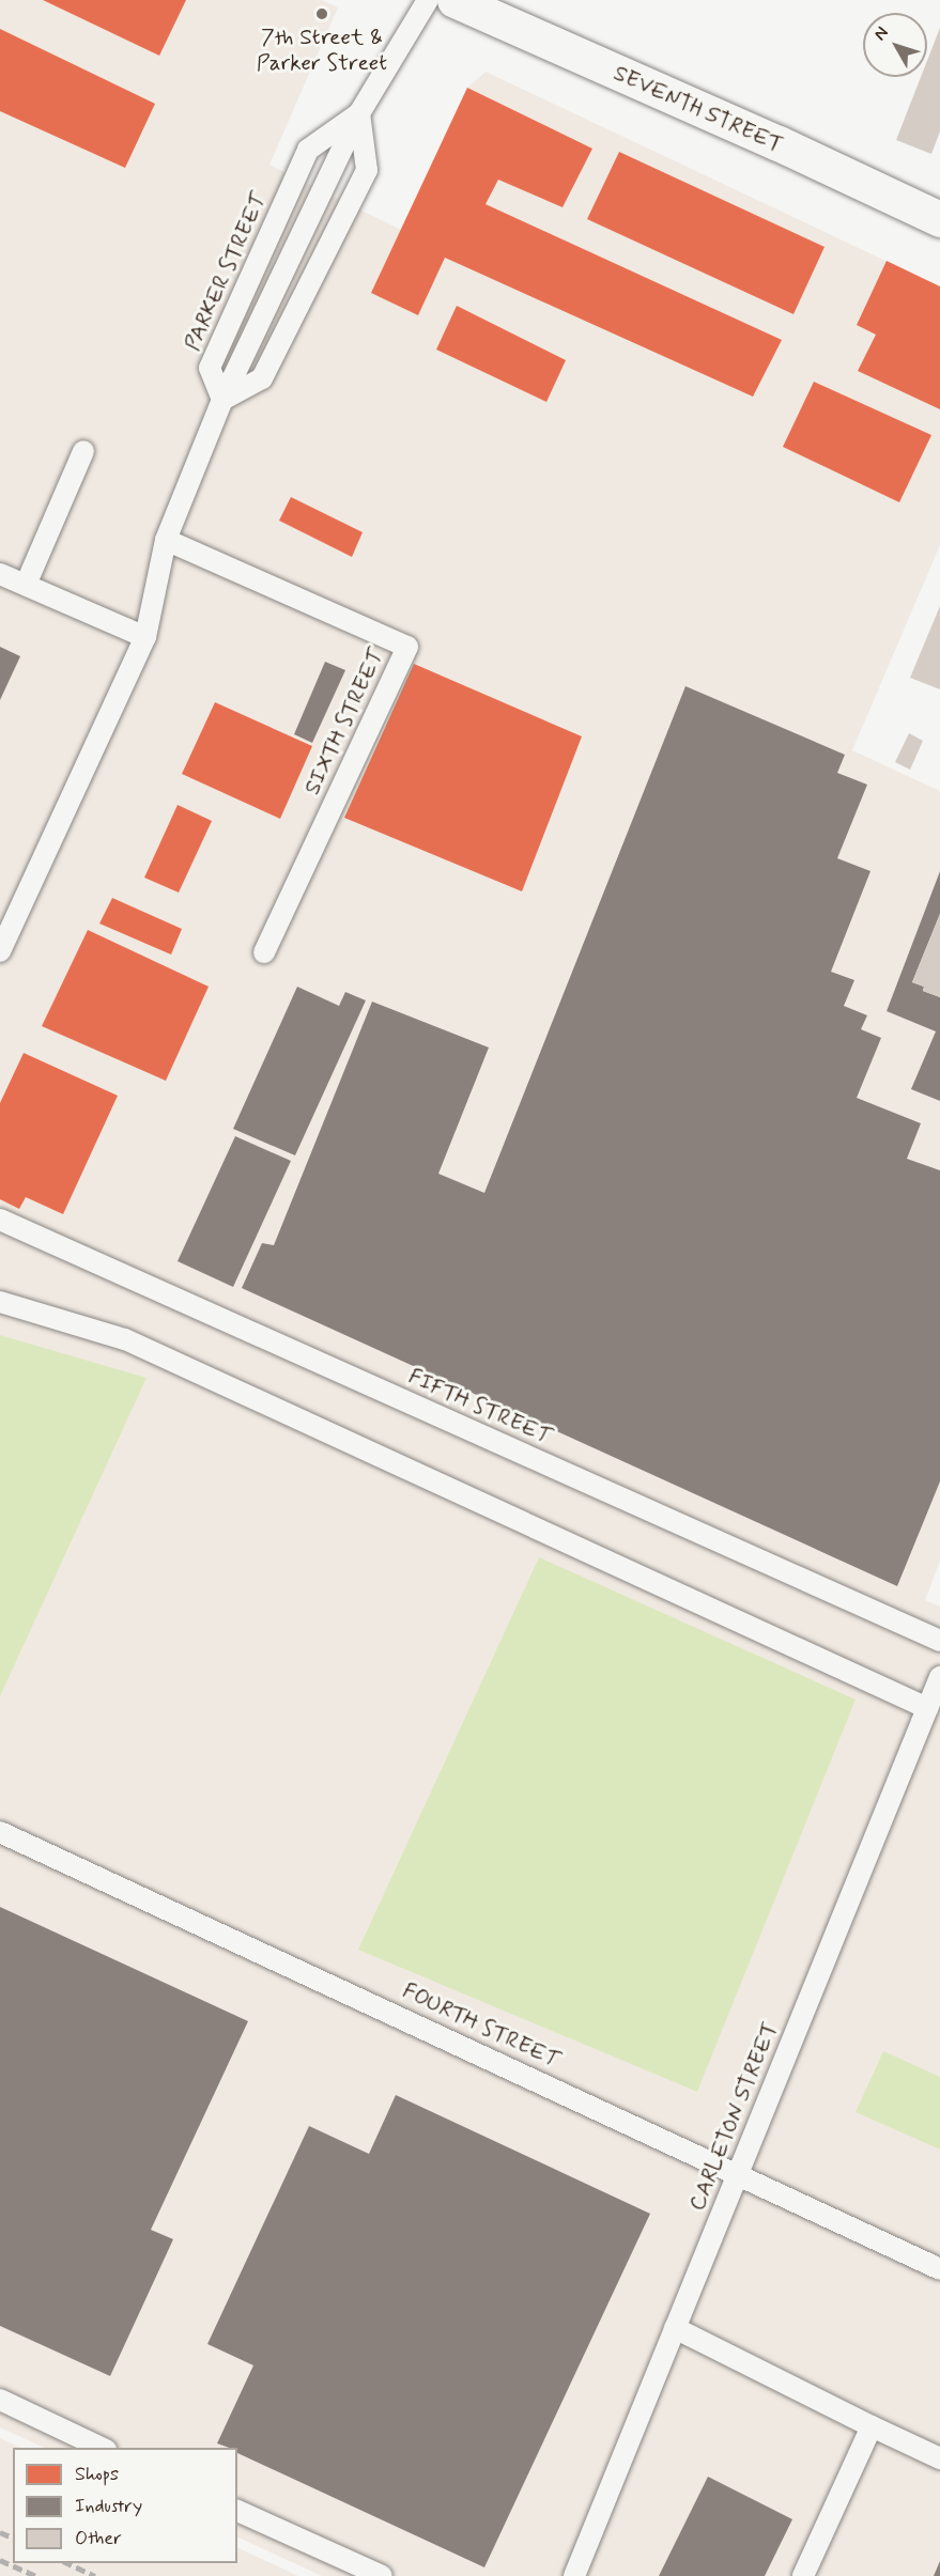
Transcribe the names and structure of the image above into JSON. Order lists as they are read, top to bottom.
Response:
{
  "streets": {
    "street": ["SEVENTH STREET"],
    "lane": [
      "PARKER STREET",
      "SIXTH STREET",
      "FIFTH STREET",
      "FOURTH STREET",
      "CARLETON STREET"
    ]
  },
  "crossings": [
    ["FOURTH STREET", "CARLETON STREET"]
  ],
  "places": ["7th Street & Parker Street"],
  "legend": ["Shops", "Industry", "Other"],
  "north": "top left"
}
